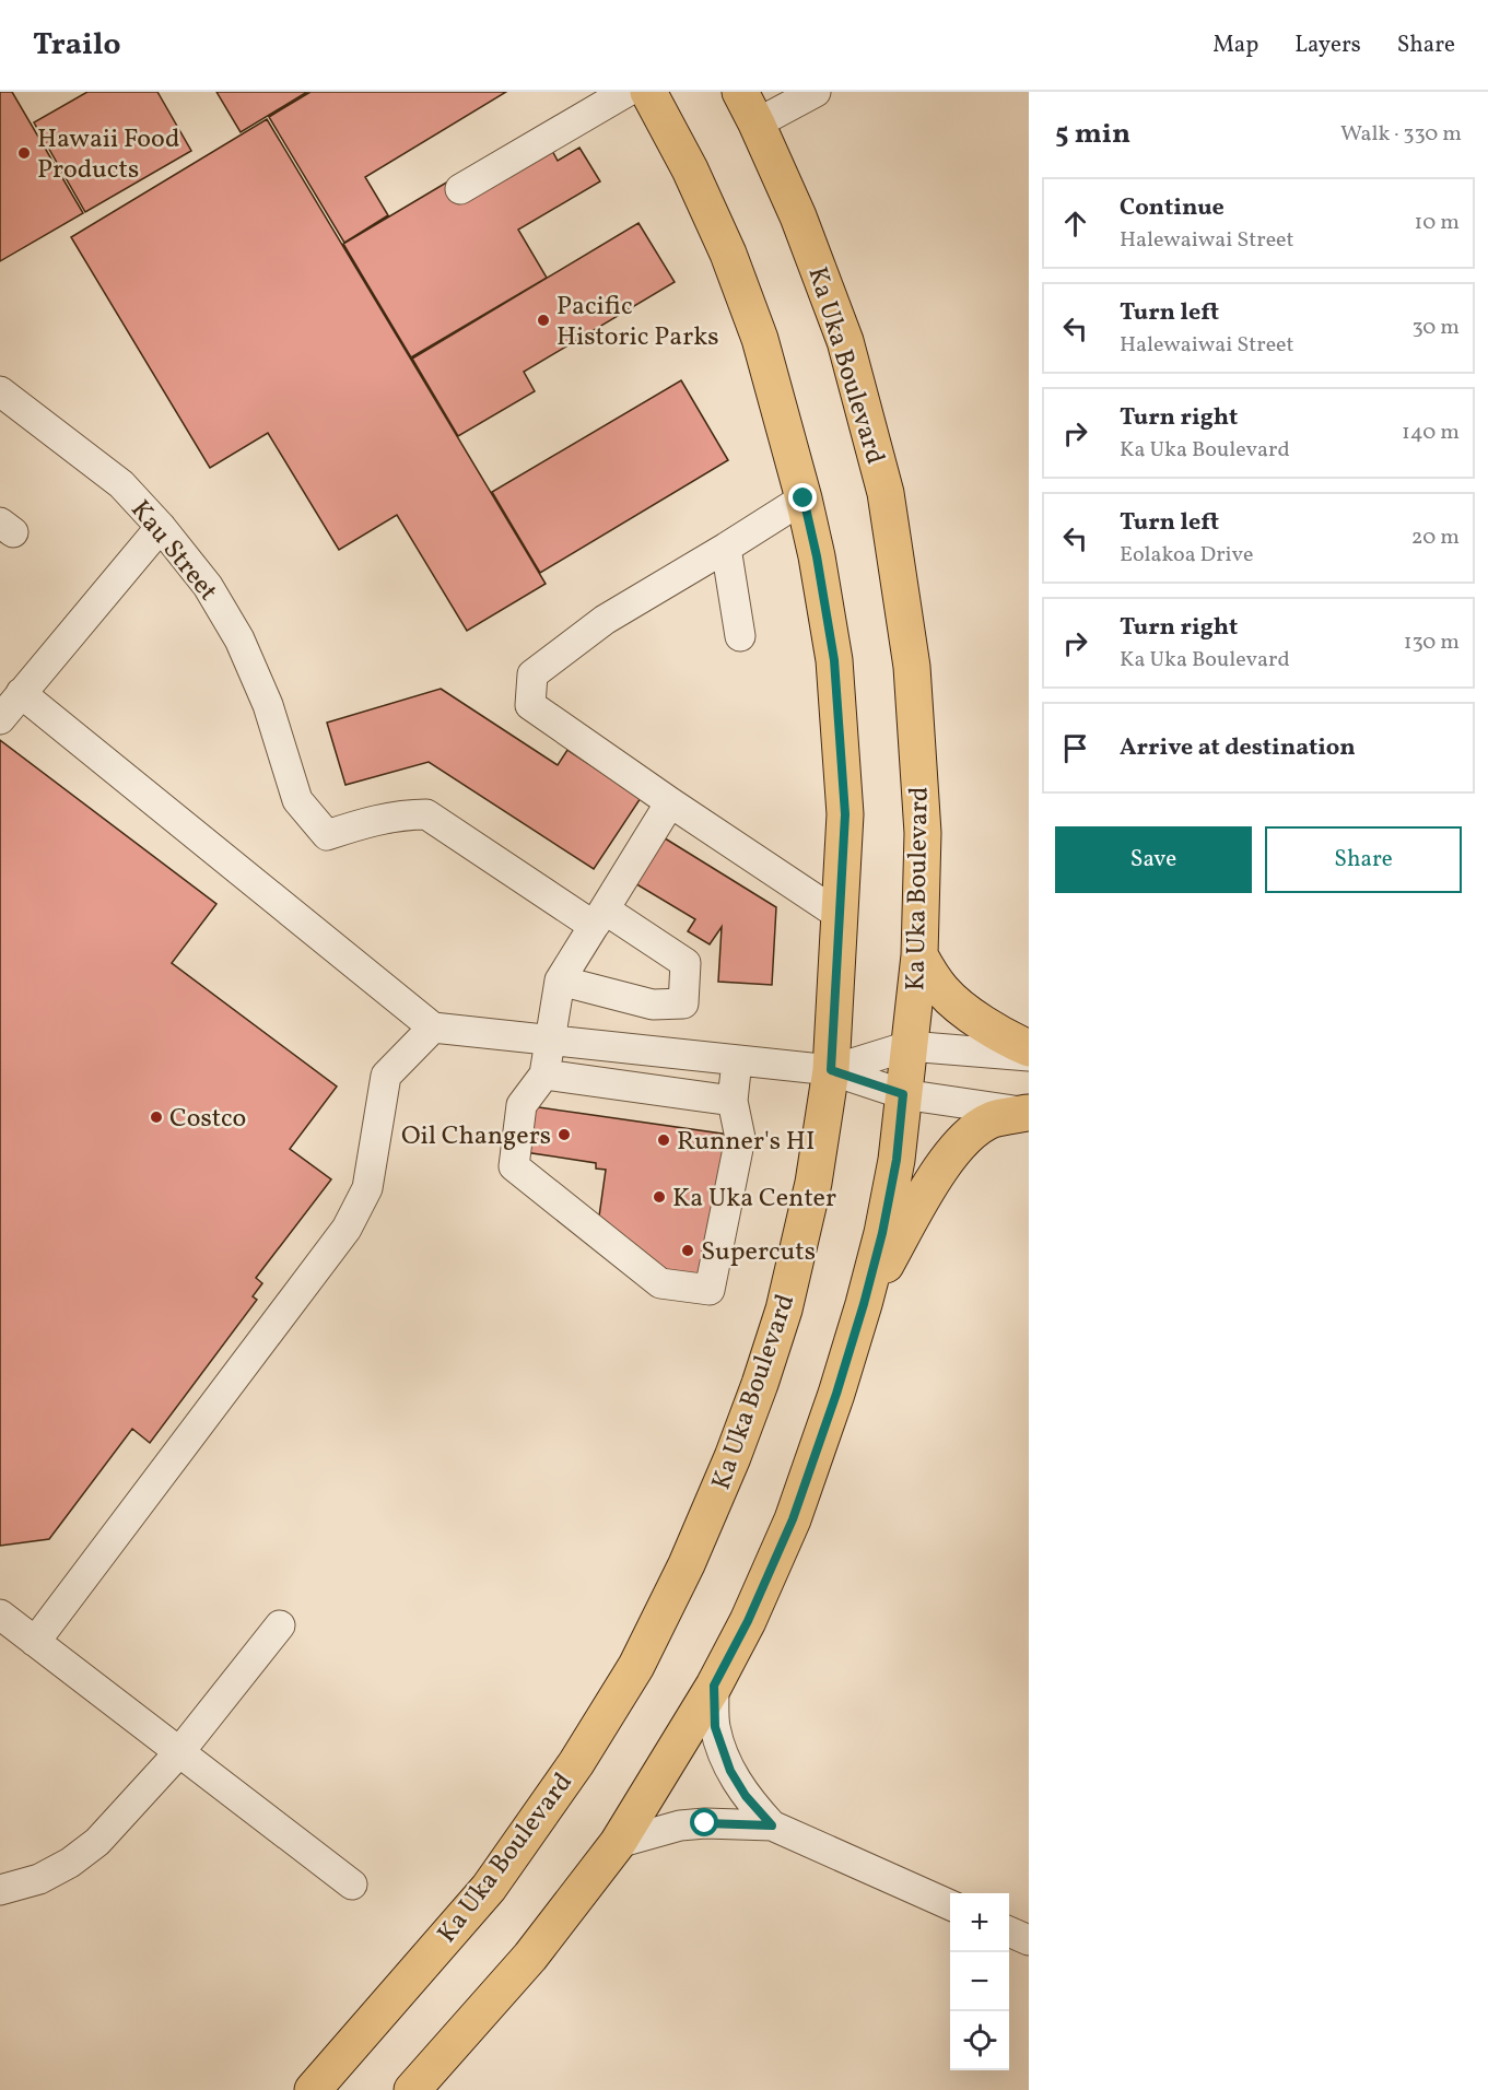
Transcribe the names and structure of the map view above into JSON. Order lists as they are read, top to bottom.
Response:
{
  "streets": {
    "main road": ["Ka Uka Boulevard"],
    "street": ["Kau Street"]
  },
  "places": [
    "Hawaii Food Products",
    "Pacific Historic Parks",
    "Costco",
    "Oil Changers",
    "Runner's HI",
    "Ka Uka Center",
    "Supercuts"
  ],
  "page": {
    "header": "Trailo",
    "nav": ["Map", "Layers", "Share"],
    "heading": ["5 min", "Walk · 330 m"],
    "list": [
      ["Continue", "Halewaiwai Street", "10 m"],
      ["Turn left", "Halewaiwai Street", "30 m"],
      ["Turn right", "Ka Uka Boulevard", "140 m"],
      ["Turn left", "Eolakoa Drive", "20 m"],
      ["Turn right", "Ka Uka Boulevard", "130 m"],
      "Arrive at destination"
    ],
    "buttons": ["Save", "Share"],
    "map_buttons": ["+", "−"]
  }
}
